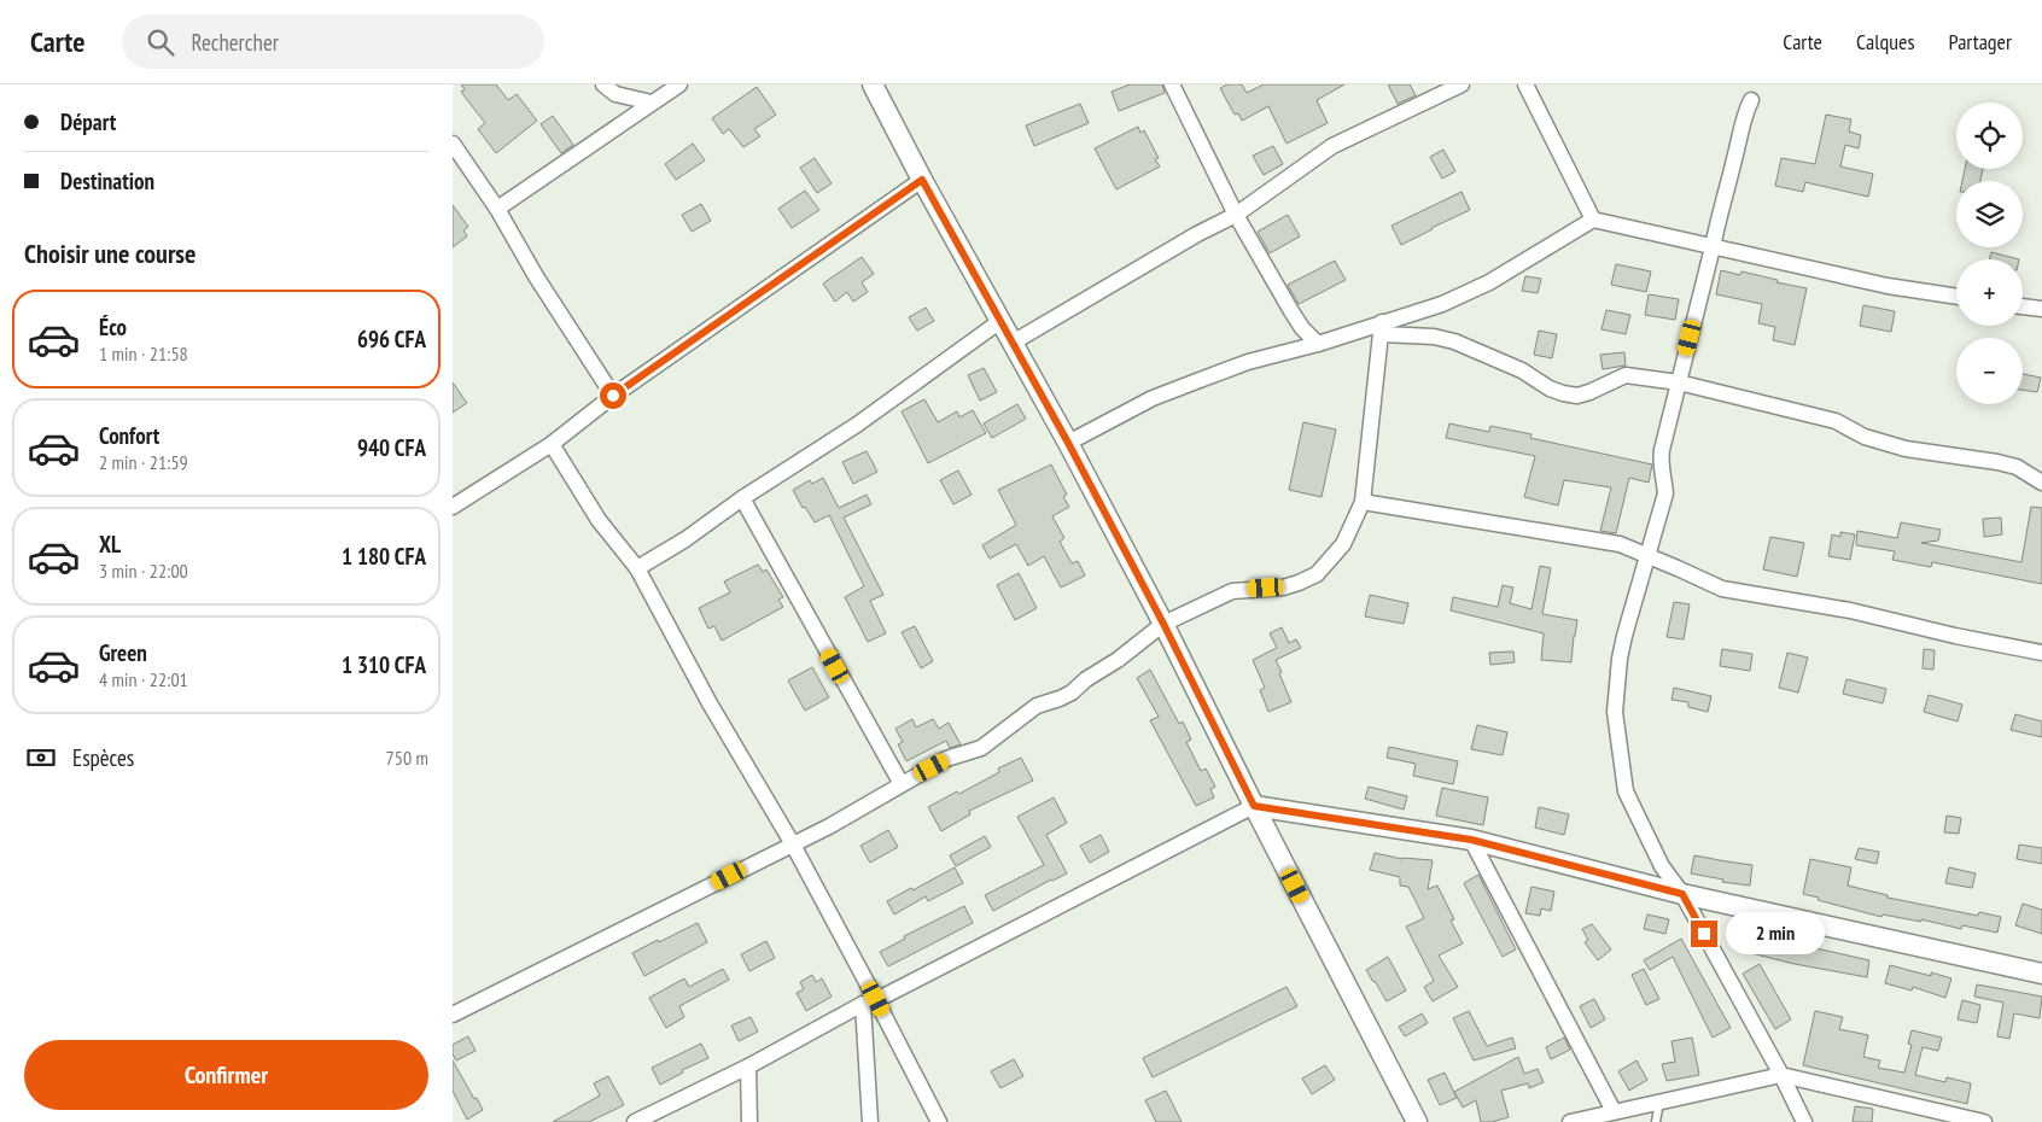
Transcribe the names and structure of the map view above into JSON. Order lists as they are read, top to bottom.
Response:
{
  "page": {
    "header": "Carte",
    "search": "Rechercher",
    "nav": ["Carte", "Calques", "Partager"],
    "banner": ["Départ", "Destination"],
    "map_buttons": ["+", "−"],
    "heading": "Choisir une course",
    "list": [
      {
        "name": "Éco",
        "note": "1 min · 21:58",
        "value": "696 CFA"
      },
      {
        "name": "Confort",
        "note": "2 min · 21:59",
        "value": "940 CFA"
      },
      {
        "name": "XL",
        "note": "3 min · 22:00",
        "value": "1 180 CFA"
      },
      {
        "name": "Green",
        "note": "4 min · 22:01",
        "value": "1 310 CFA"
      }
    ],
    "pay": ["Espèces", "750 m"],
    "bubble": "2 min",
    "buttons": "Confirmer"
  }
}
